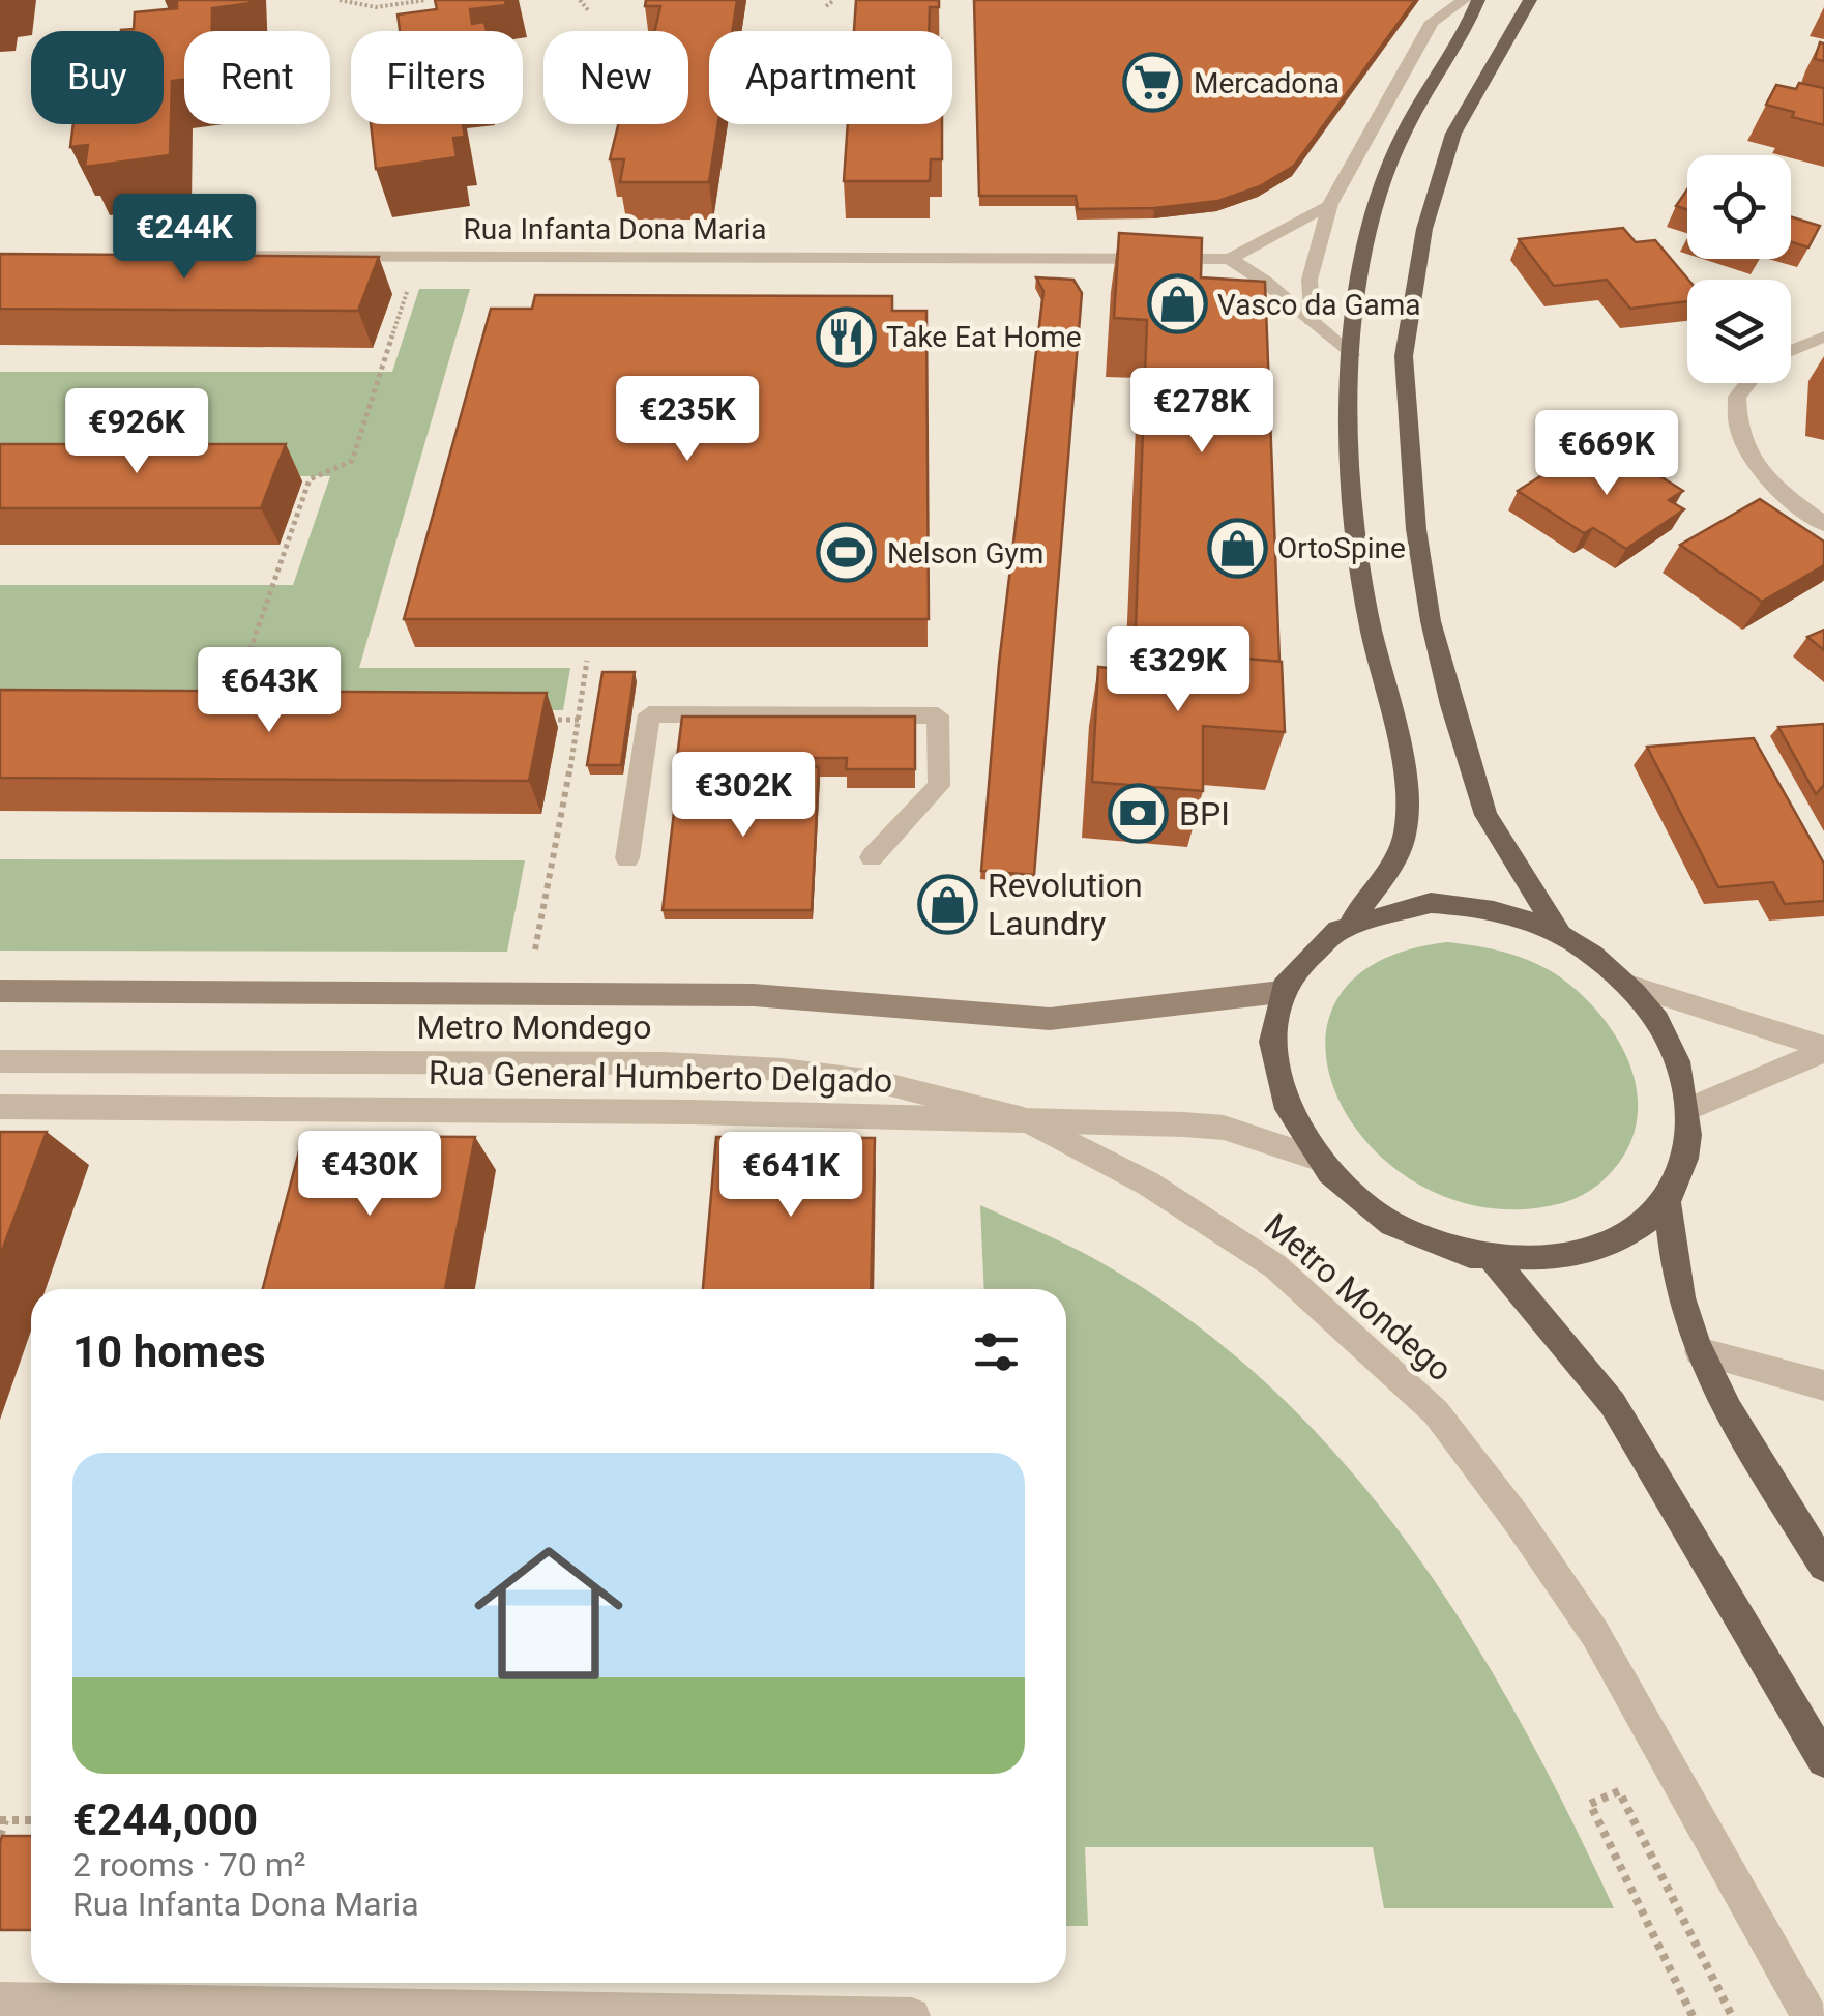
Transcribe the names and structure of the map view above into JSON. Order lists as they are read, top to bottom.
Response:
{
  "streets": {
    "street": ["Rua Infanta Dona Maria", "Metro Mondego", "Rua General Humberto Delgado"]
  },
  "crossings": [
    ["Metro Mondego", "Rua General Humberto Delgado"]
  ],
  "places": {
    "supermarket": ["Mercadona"],
    "shop": ["Vasco da Gama", "OrtoSpine", "Revolution Laundry"],
    "restaurant": ["Take Eat Home"],
    "sports": ["Nelson Gym"],
    "bank": ["BPI"]
  },
  "page": {
    "chip": [
      "Buy",
      "Rent",
      "Filters",
      "New",
      "Apartment"
    ],
    "price": [
      "€244K",
      "€278K",
      "€235K",
      "€926K",
      "€669K",
      "€329K",
      "€643K",
      "€302K",
      "€430K",
      "€641K"
    ],
    "heading": "10 homes",
    "list": [
      {
        "name": "€244,000",
        "note": "2 rooms · 70 m² · Rua Infanta Dona Maria"
      }
    ]
  }
}
